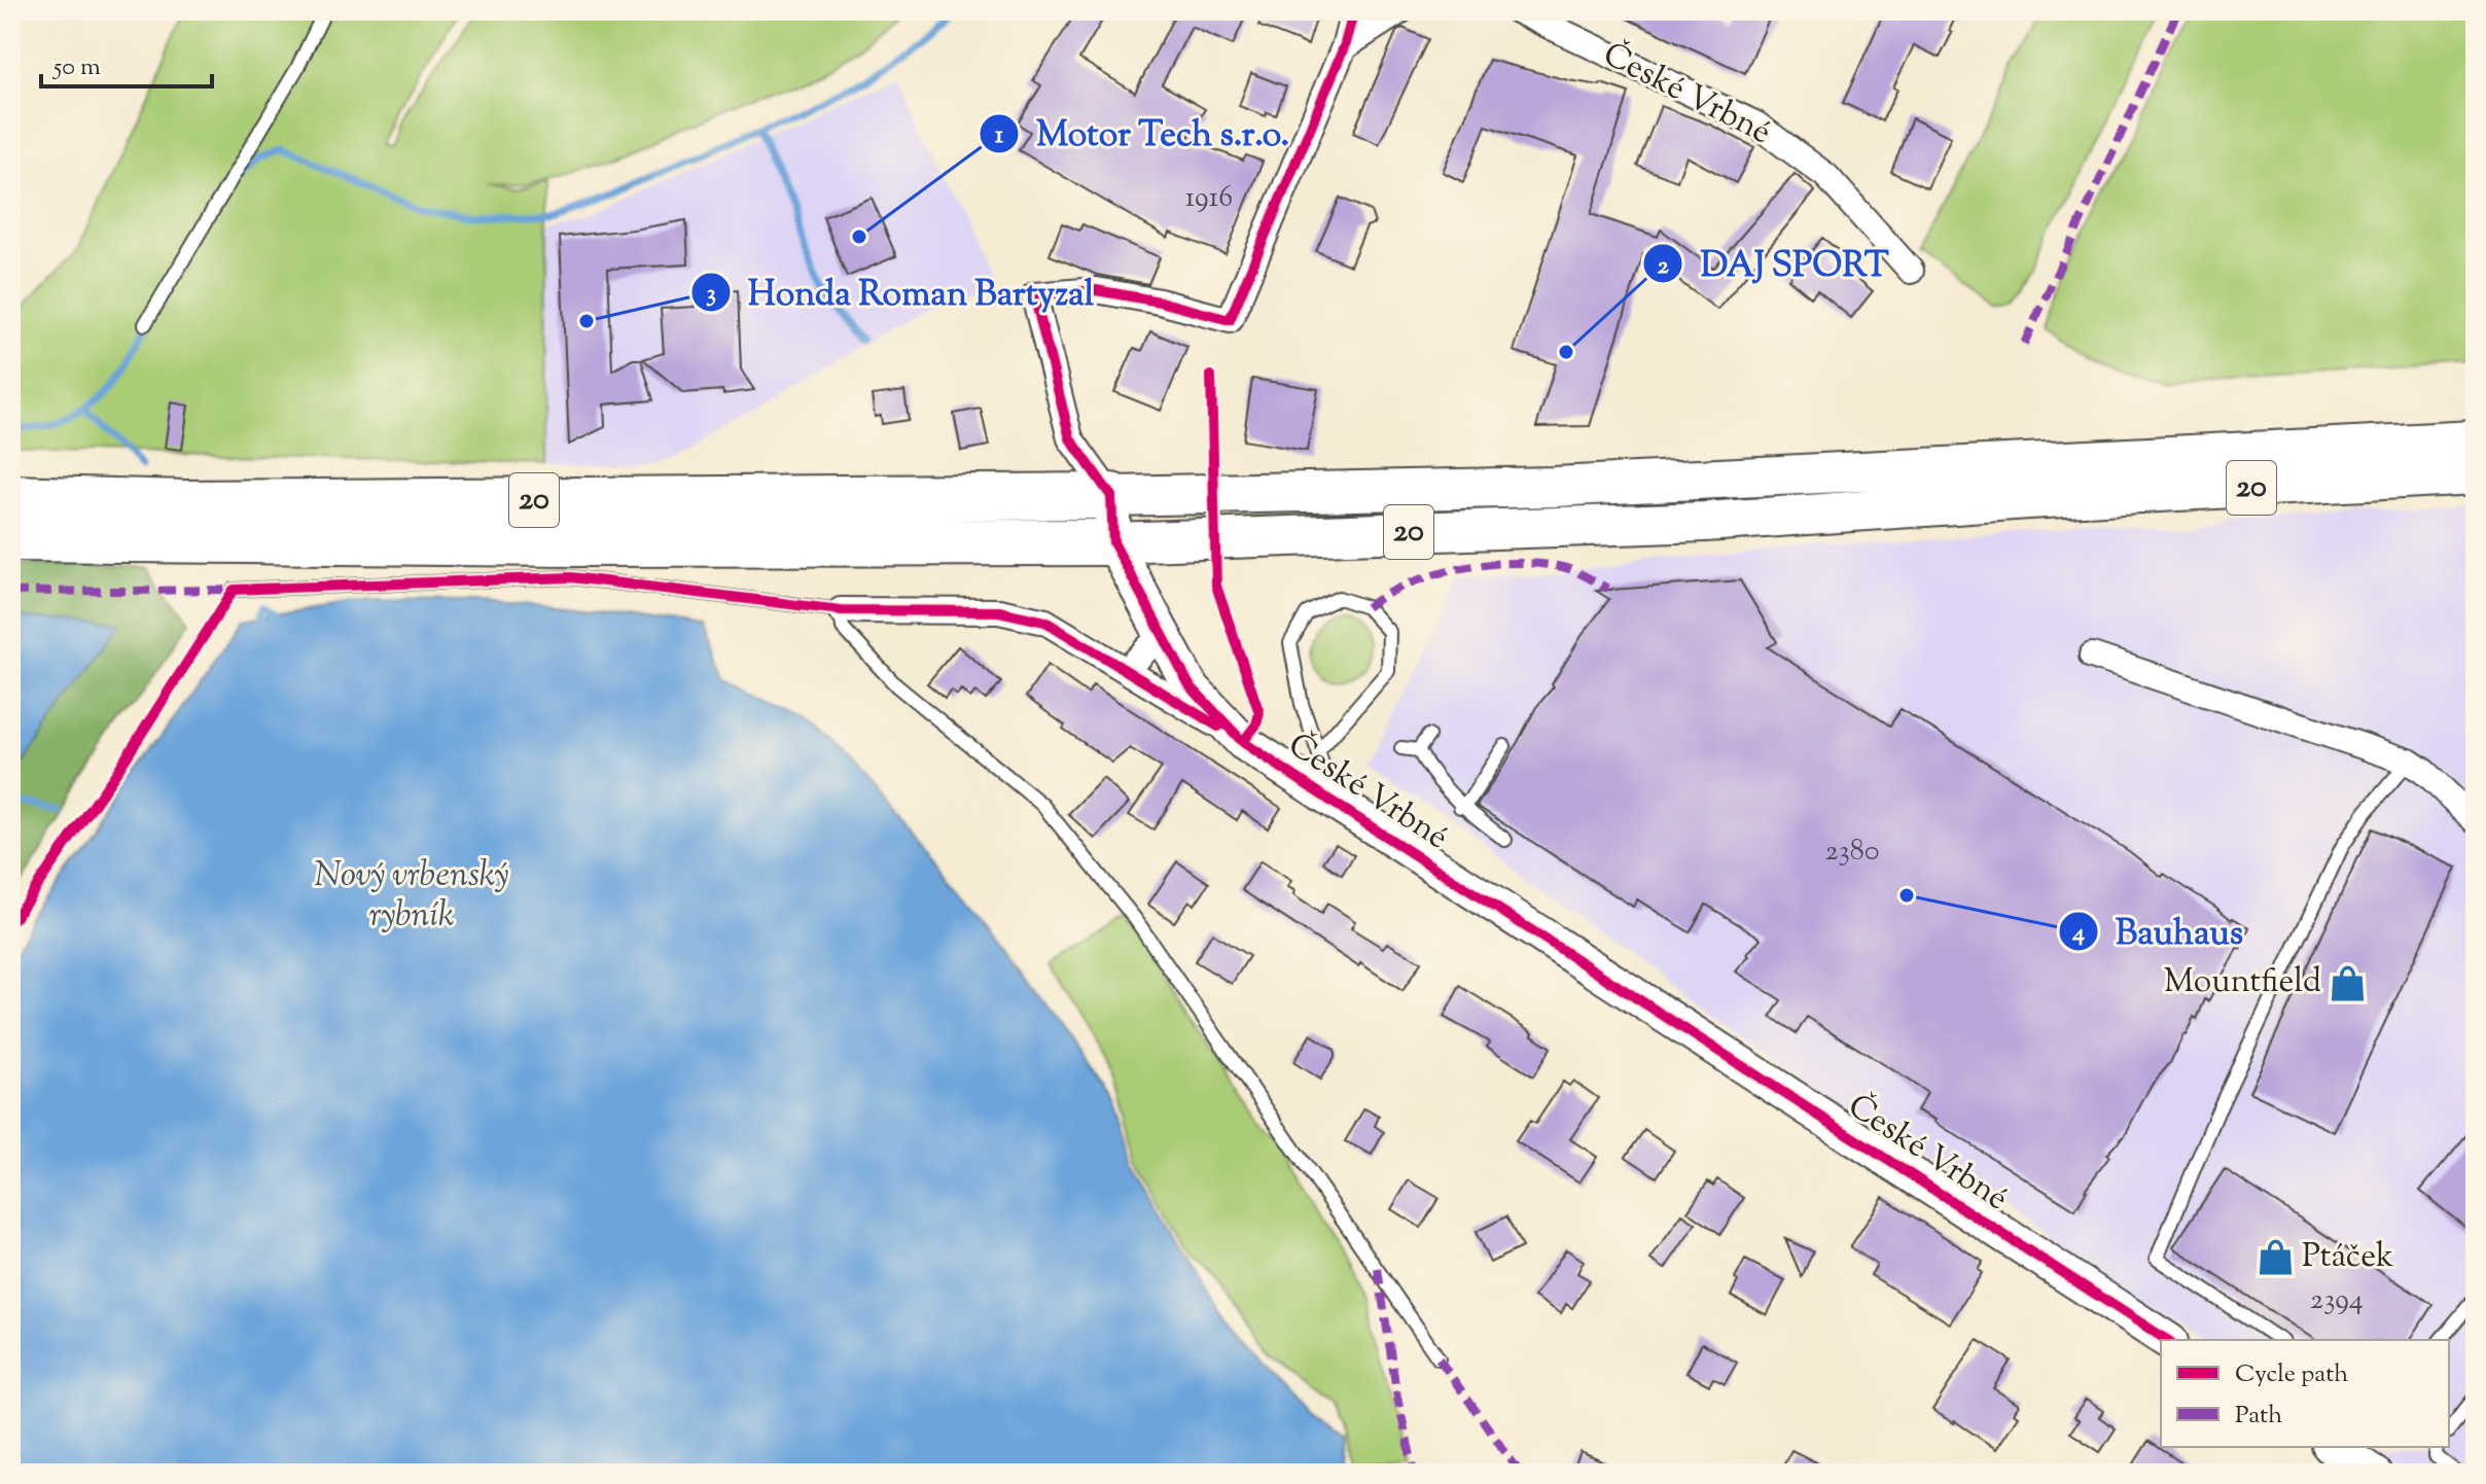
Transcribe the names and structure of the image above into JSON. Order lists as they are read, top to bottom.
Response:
{
  "streets": {
    "highway": ["20"],
    "street": ["České Vrbné"]
  },
  "crossings": [
    ["České Vrbné", "20"]
  ],
  "water": ["Nový vrbenský rybník"],
  "places": {
    "other": [
      "Motor Tech s.r.o.",
      "Honda Roman Bartyzal",
      "DAJ SPORT",
      "Bauhaus"
    ],
    "shop": ["Mountfield", "Ptáček"]
  },
  "house_numbers": ["1916", "2380", "2394"],
  "legend": ["Cycle path", "Path"],
  "scale_bar": "50 m"
}
